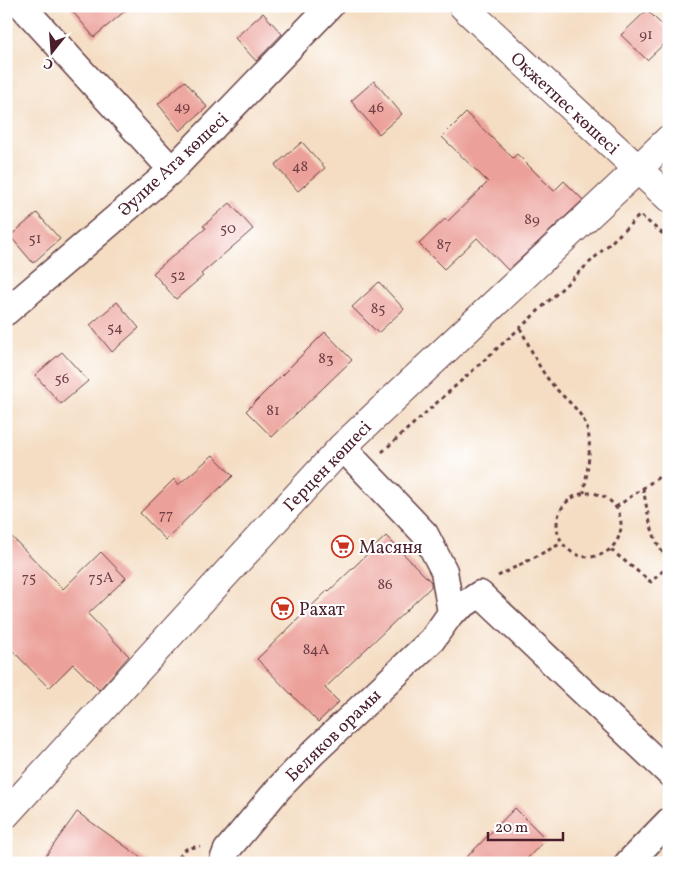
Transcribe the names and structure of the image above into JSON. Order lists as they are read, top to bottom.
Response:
{
  "streets": {
    "street": [
      "Оқжетпес көшесі",
      "Әулие Ата көшесі",
      "Герцен көшесі",
      "Беляков орамы"
    ]
  },
  "crossings": [
    ["Оқжетпес көшесі", "Герцен көшесі"]
  ],
  "places": {
    "supermarket": ["Масяня", "Рахат"]
  },
  "house_numbers": [
    "91",
    "49",
    "46",
    "48",
    "89",
    "50",
    "51",
    "87",
    "52",
    "85",
    "54",
    "83",
    "56",
    "81",
    "77",
    "75",
    "75А",
    "86",
    "84А"
  ],
  "scale_bar": "20 m",
  "north": "bottom"
}
